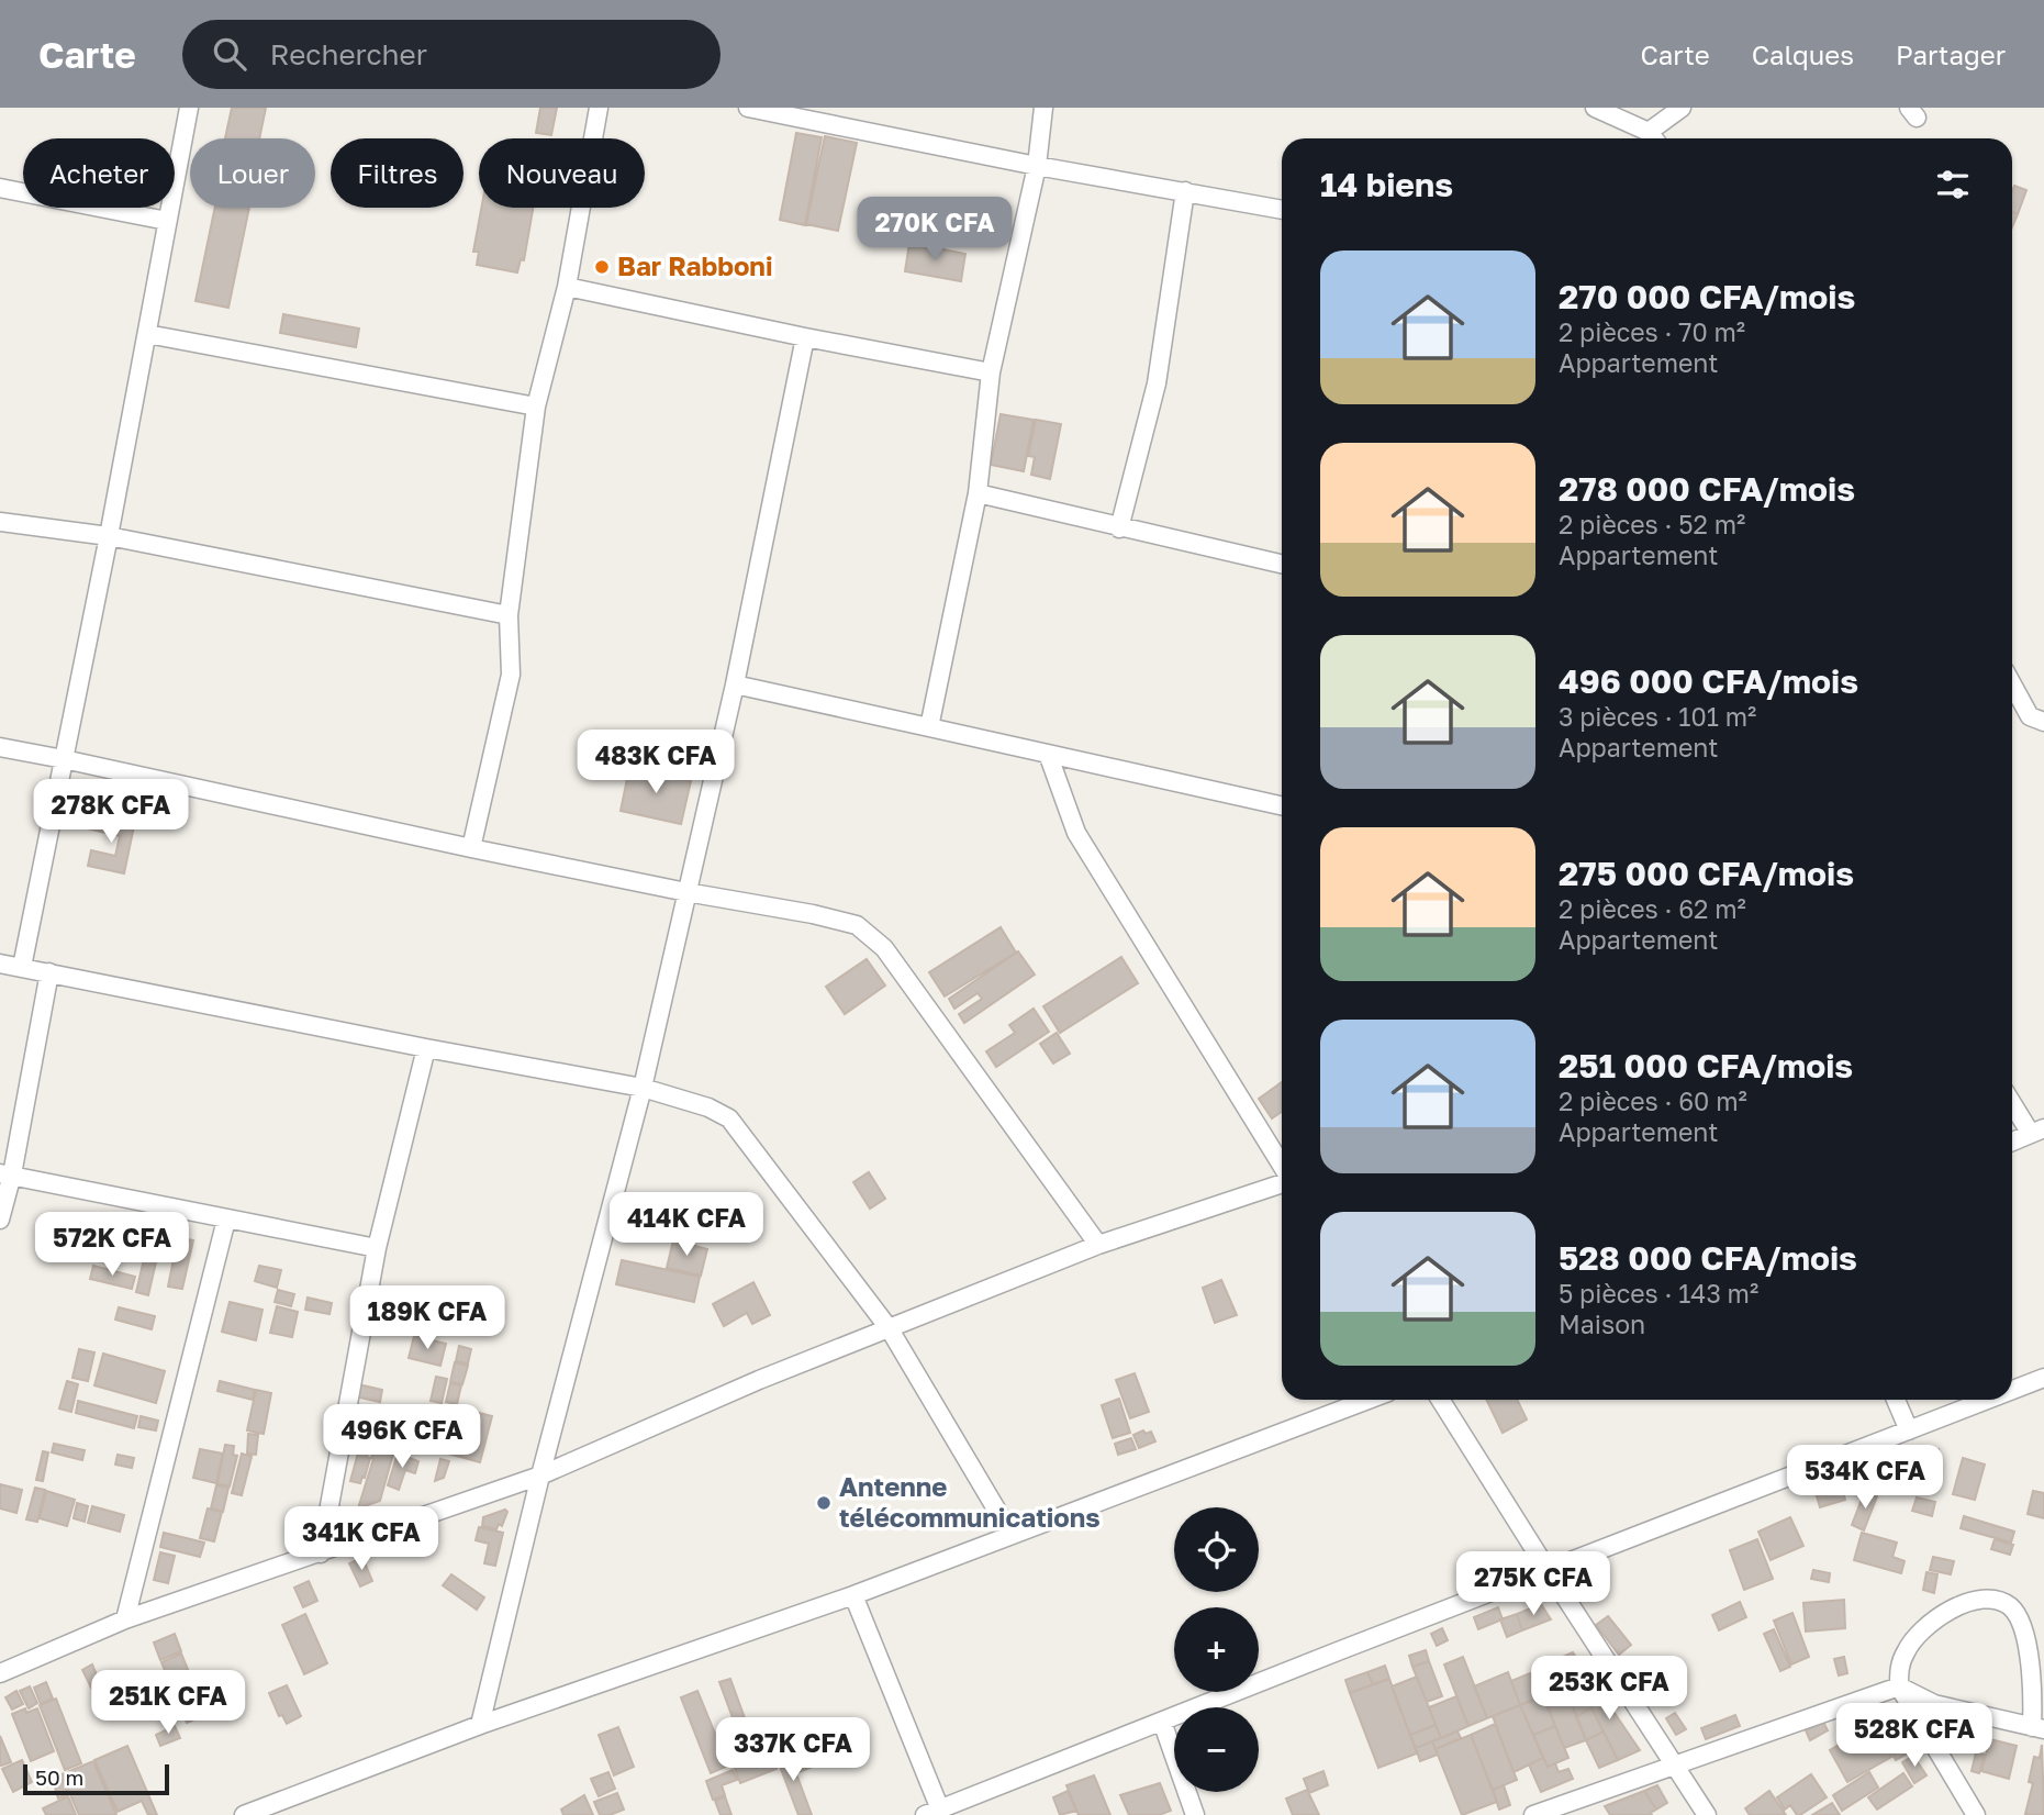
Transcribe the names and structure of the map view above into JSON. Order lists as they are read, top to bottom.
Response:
{
  "places": ["Bar Rabboni", "Antenne télécommunications"],
  "scale_bar": "50 m",
  "page": {
    "header": "Carte",
    "search": "Rechercher",
    "nav": ["Carte", "Calques", "Partager"],
    "chip": [
      "Acheter",
      "Louer",
      "Filtres",
      "Nouveau"
    ],
    "heading": "14 biens",
    "price": [
      "270K CFA",
      "483K CFA",
      "278K CFA",
      "414K CFA",
      "572K CFA",
      "189K CFA",
      "496K CFA",
      "534K CFA",
      "341K CFA",
      "275K CFA",
      "253K CFA",
      "251K CFA",
      "528K CFA",
      "337K CFA"
    ],
    "list": [
      {
        "name": "270 000 CFA/mois",
        "note": "2 pièces · 70 m² · Appartement"
      },
      {
        "name": "278 000 CFA/mois",
        "note": "2 pièces · 52 m² · Appartement"
      },
      {
        "name": "496 000 CFA/mois",
        "note": "3 pièces · 101 m² · Appartement"
      },
      {
        "name": "275 000 CFA/mois",
        "note": "2 pièces · 62 m² · Appartement"
      },
      {
        "name": "251 000 CFA/mois",
        "note": "2 pièces · 60 m² · Appartement"
      },
      {
        "name": "528 000 CFA/mois",
        "note": "5 pièces · 143 m² · Maison"
      }
    ],
    "map_buttons": ["+", "−"],
    "scale": "50 m"
  }
}
